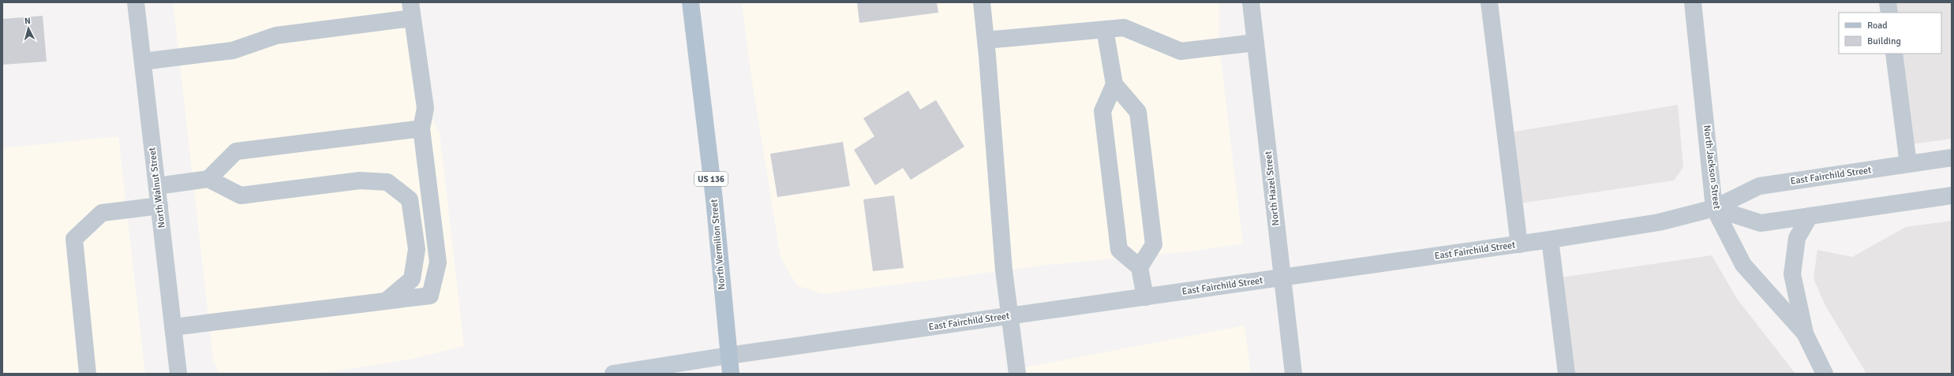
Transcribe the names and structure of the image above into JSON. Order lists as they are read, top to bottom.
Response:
{
  "streets": {
    "main road": ["US 136", "North Vermilion Street"],
    "street": [
      "North Jackson Street",
      "East Fairchild Street",
      "North Walnut Street",
      "North Hazel Street"
    ]
  },
  "crossings": [
    ["North Jackson Street", "East Fairchild Street"],
    ["East Fairchild Street", "North Hazel Street"],
    ["East Fairchild Street", "North Vermilion Street"]
  ],
  "legend": ["Road", "Building"],
  "north": "top"
}
